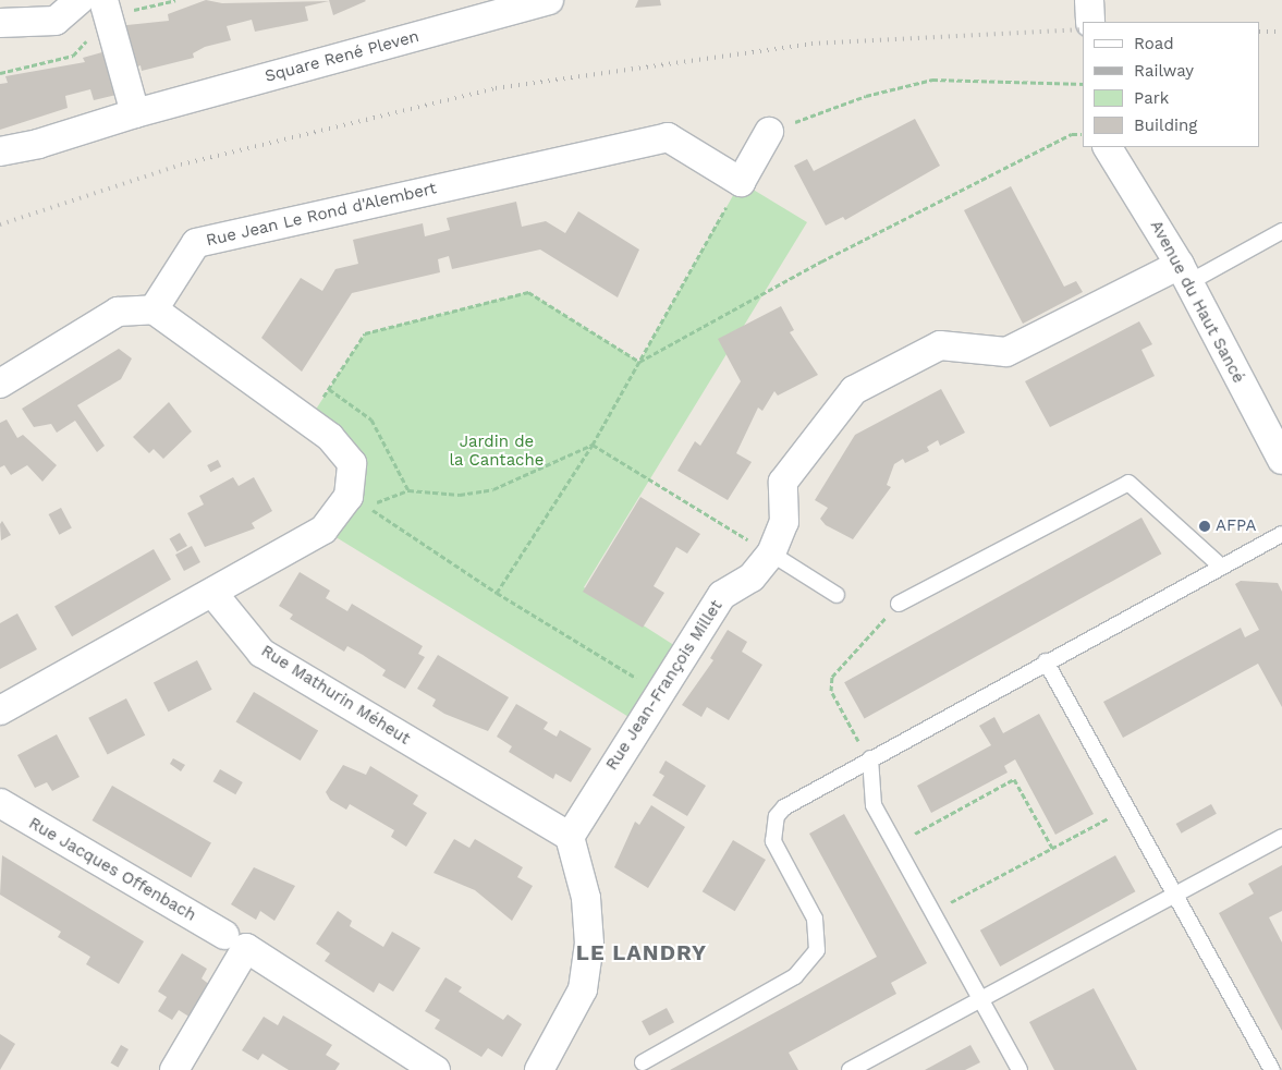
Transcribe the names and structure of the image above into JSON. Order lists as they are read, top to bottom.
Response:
{
  "streets": {
    "street": [
      "Square René Pleven",
      "Rue Jean Le Rond d'Alembert",
      "Avenue du Haut Sancé",
      "Rue Jean-François Millet",
      "Rue Mathurin Méheut",
      "Rue Jacques Offenbach"
    ]
  },
  "crossings": [
    ["Avenue du Haut Sancé", "Rue Jean-François Millet"],
    ["Rue Jean-François Millet", "Rue Mathurin Méheut"]
  ],
  "districts": ["LE LANDRY"],
  "parks": ["Jardin de la Cantache"],
  "places": ["AFPA"],
  "legend": [
    "Road",
    "Railway",
    "Park",
    "Building"
  ]
}
